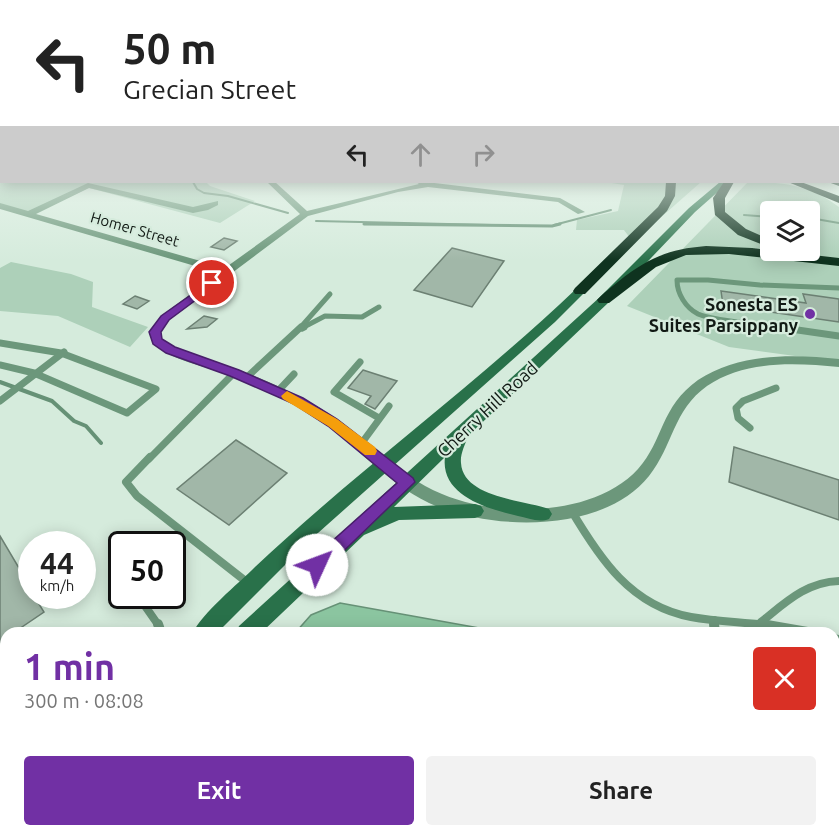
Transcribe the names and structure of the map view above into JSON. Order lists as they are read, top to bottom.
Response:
{
  "streets": {
    "main road": ["Cherry Hill Road"],
    "street": ["Homer Street"]
  },
  "places": ["Sonesta ES Suites Parsippany"],
  "page": {
    "turn": ["50 m", "Grecian Street"],
    "speed": "44 km/h",
    "limit": "50",
    "heading": ["1 min", "300 m · 08:08"],
    "buttons": ["Exit", "Share"]
  }
}
